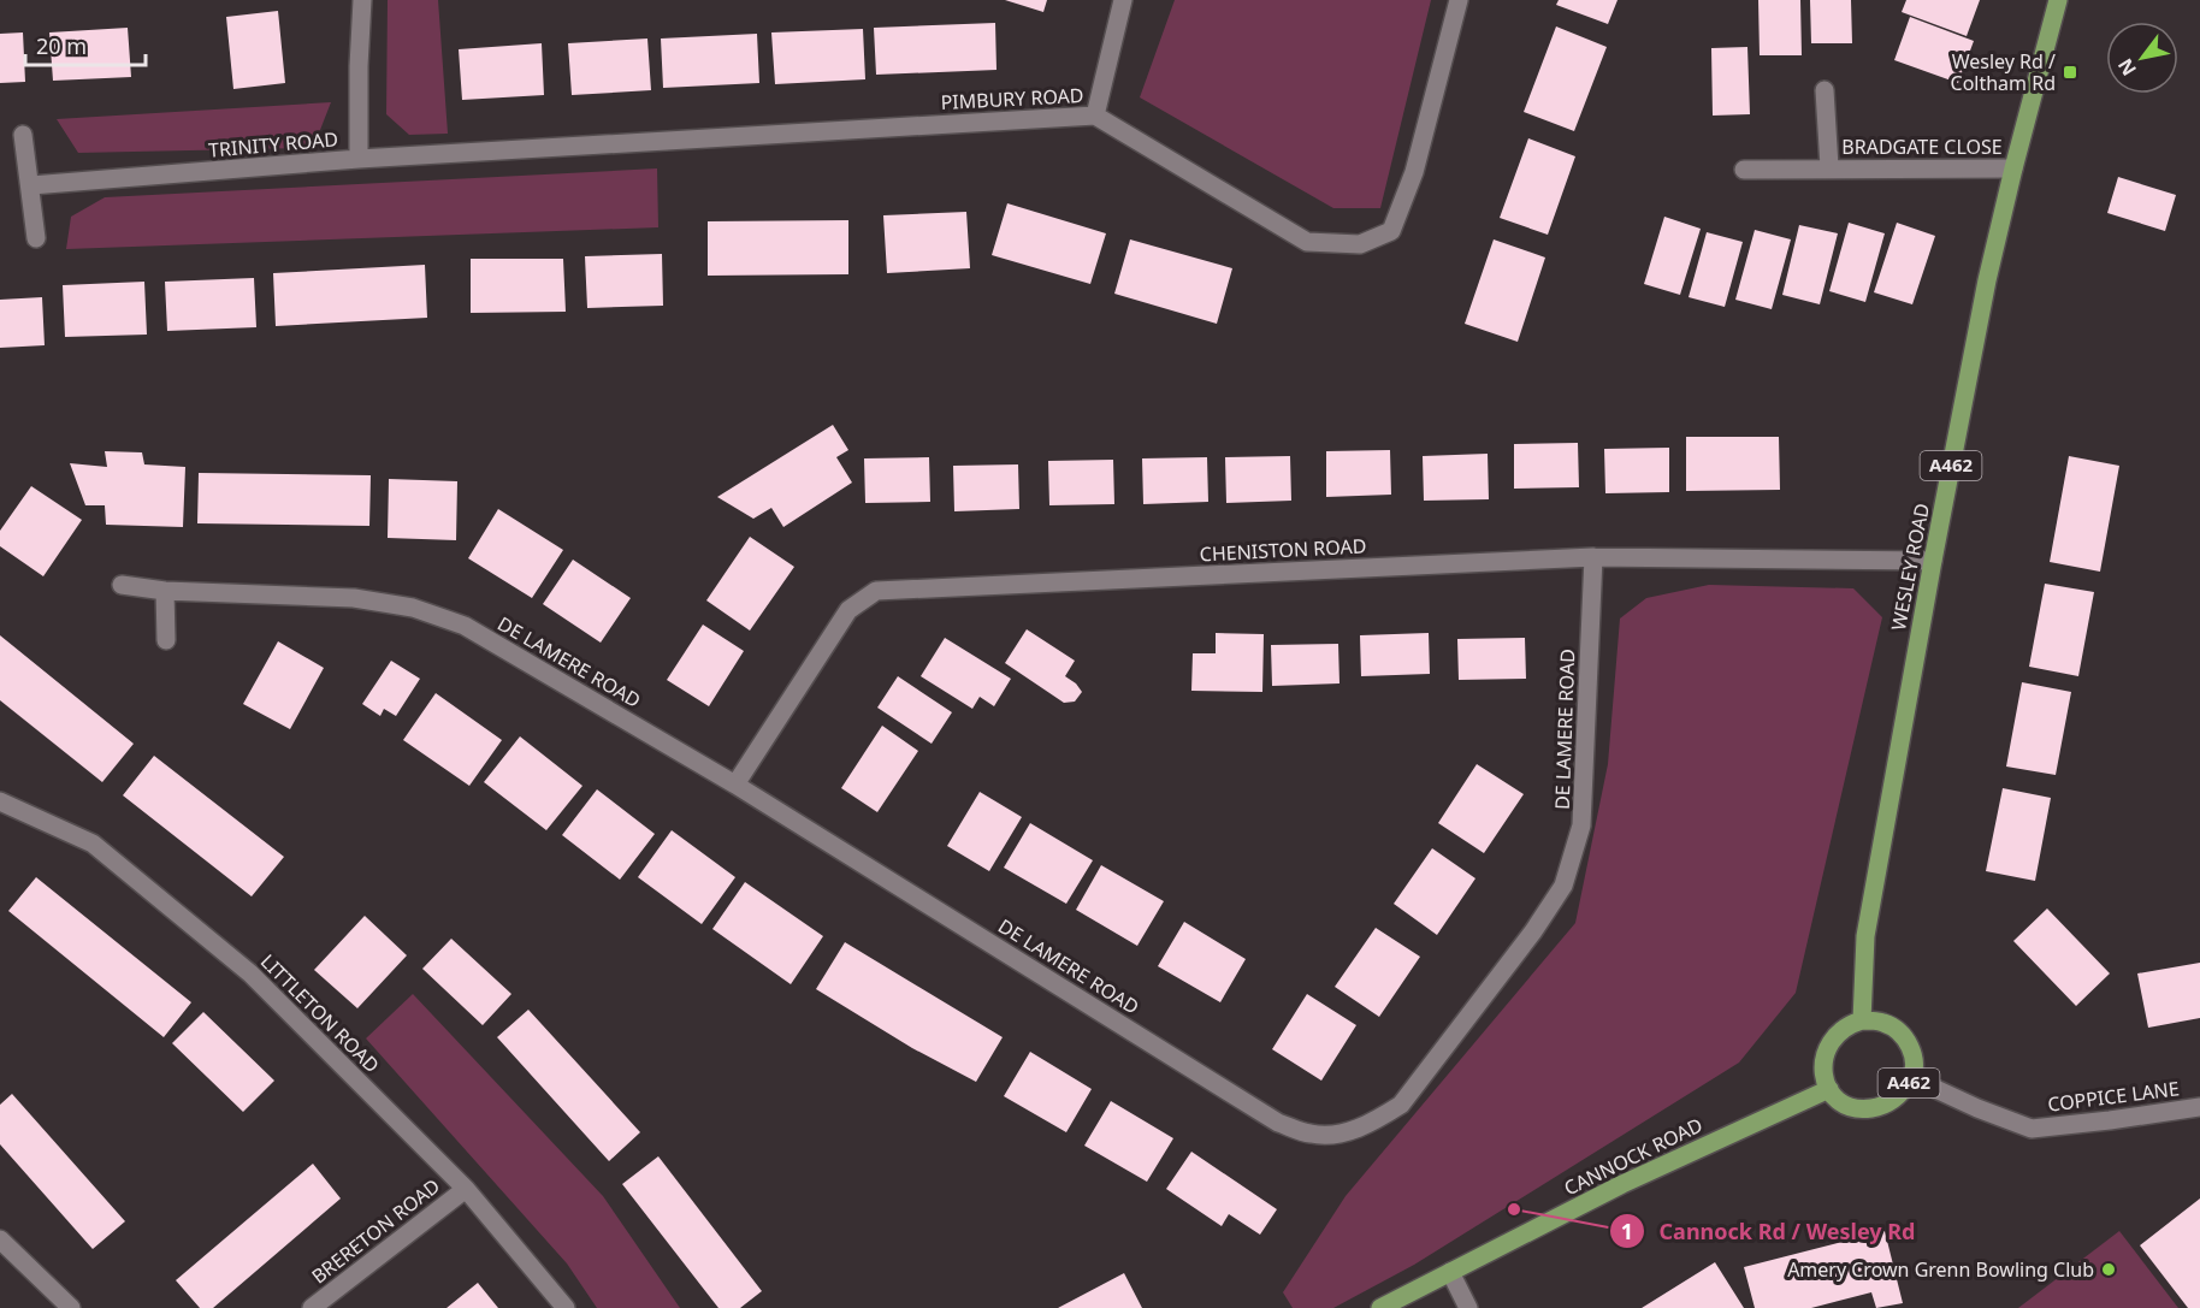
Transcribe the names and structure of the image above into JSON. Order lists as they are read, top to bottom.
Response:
{
  "streets": {
    "main road": ["A462", "WESLEY ROAD", "CANNOCK ROAD"],
    "street": [
      "PIMBURY ROAD",
      "TRINITY ROAD",
      "BRADGATE CLOSE",
      "CHENISTON ROAD",
      "DE LAMERE ROAD",
      "LITTLETON ROAD",
      "COPPICE LANE",
      "BRERETON ROAD"
    ]
  },
  "crossings": [
    ["PIMBURY ROAD", "TRINITY ROAD"],
    ["BRADGATE CLOSE", "WESLEY ROAD"],
    ["A462", "WESLEY ROAD"],
    ["A462", "COPPICE LANE"],
    ["A462", "CANNOCK ROAD"],
    ["CHENISTON ROAD", "WESLEY ROAD"],
    ["CHENISTON ROAD", "DE LAMERE ROAD"],
    ["WESLEY ROAD", "COPPICE LANE"],
    ["WESLEY ROAD", "CANNOCK ROAD"],
    ["LITTLETON ROAD", "BRERETON ROAD"],
    ["COPPICE LANE", "CANNOCK ROAD"]
  ],
  "places": {
    "transit": ["Wesley Rd / Coltham Rd"],
    "other": ["Cannock Rd / Wesley Rd", "Amery Crown Grenn Bowling Club"]
  },
  "scale_bar": "20 m",
  "north": "bottom left"
}
